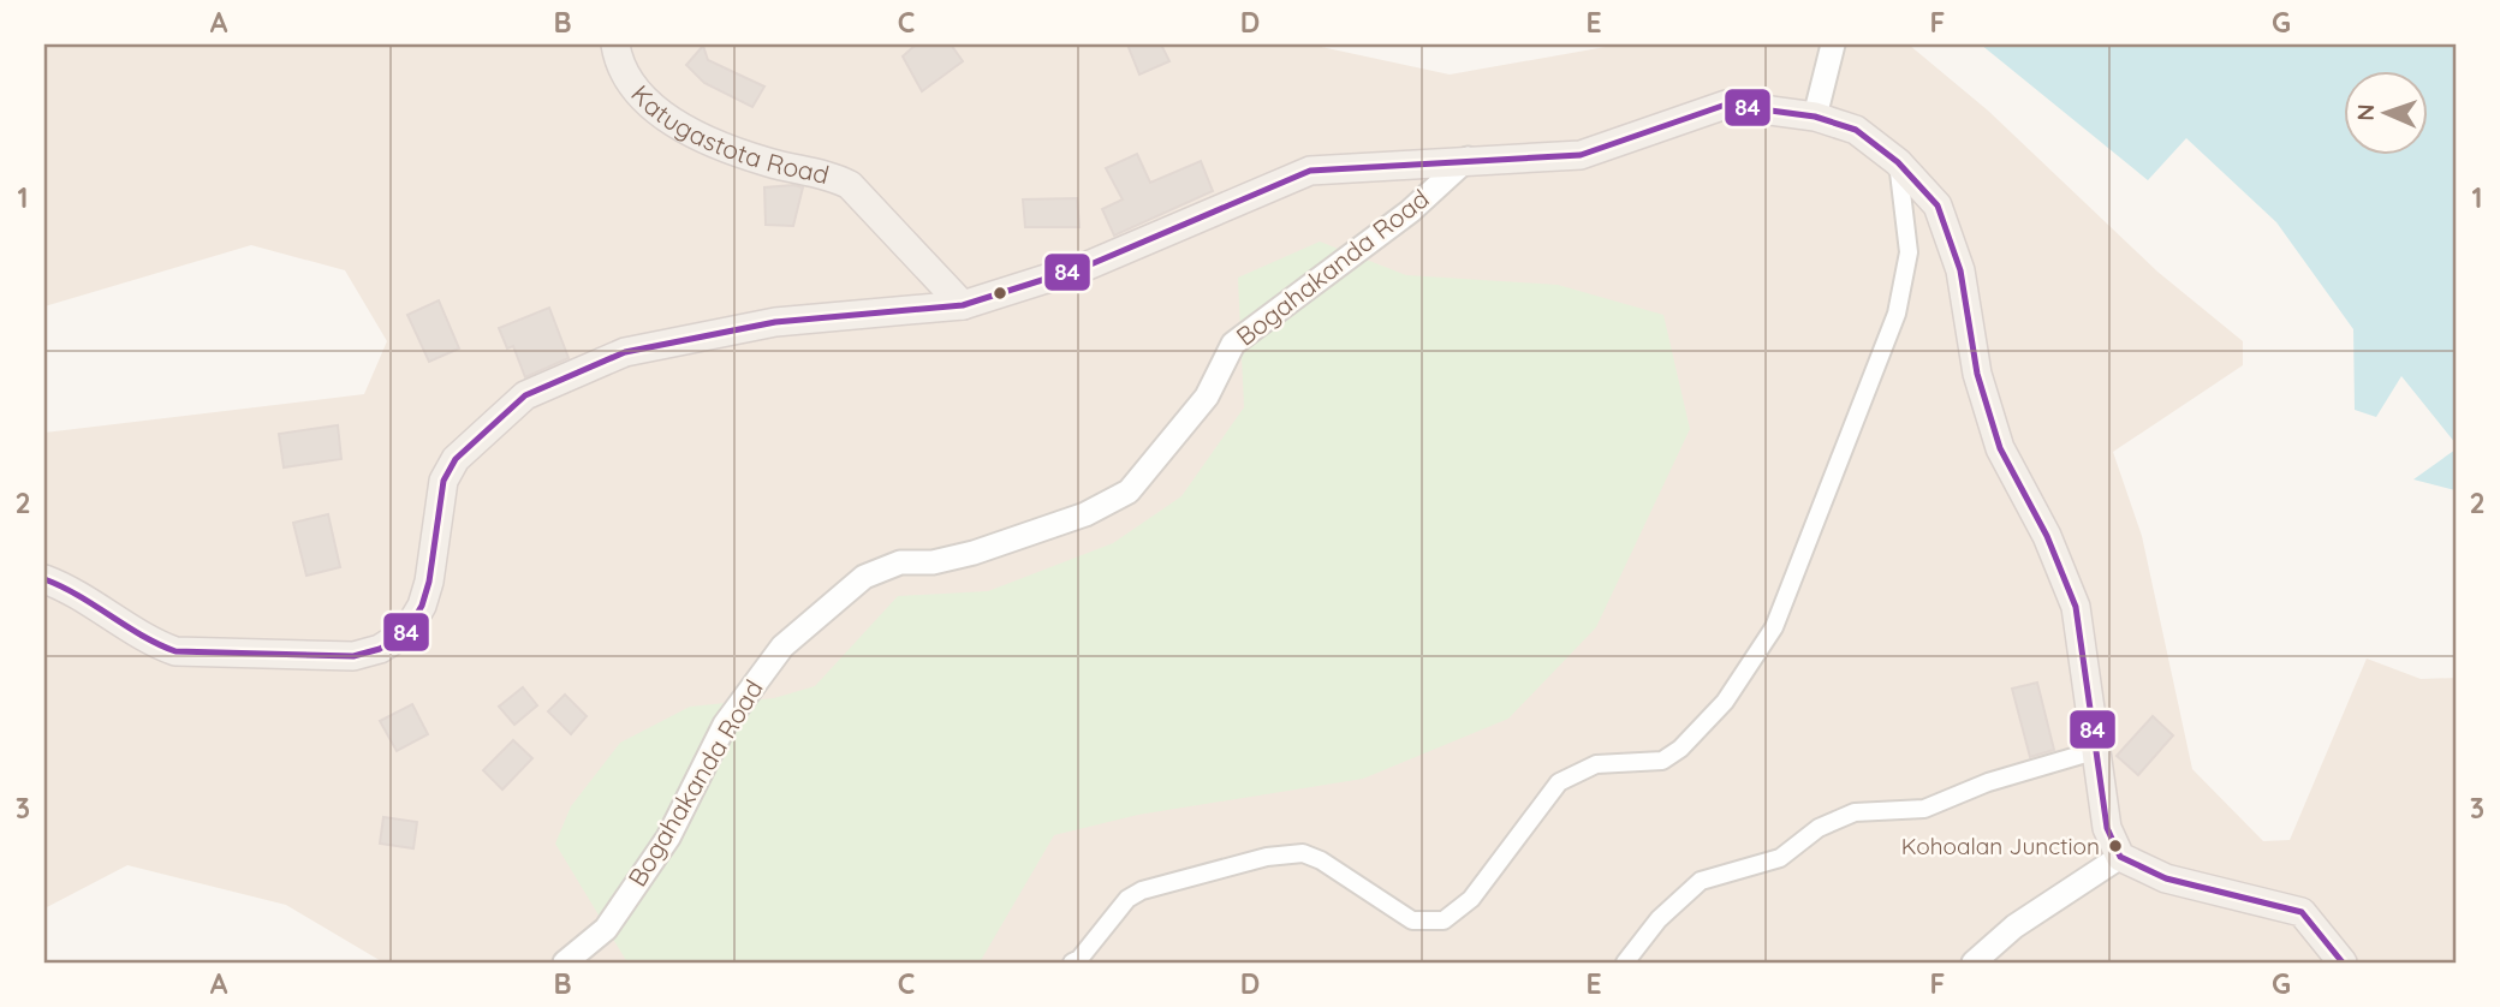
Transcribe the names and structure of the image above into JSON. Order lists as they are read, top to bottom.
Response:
{
  "streets": {
    "main road": ["Katugastota Road"],
    "street": ["Bogahakanda Road"]
  },
  "places": ["Kohoalan Junction"],
  "lines": ["transit line 84"],
  "north": "left",
  "grid": {
    "columns": [
      "A",
      "B",
      "C",
      "D",
      "E",
      "F",
      "G"
    ],
    "rows": ["1", "2", "3"]
  }
}
